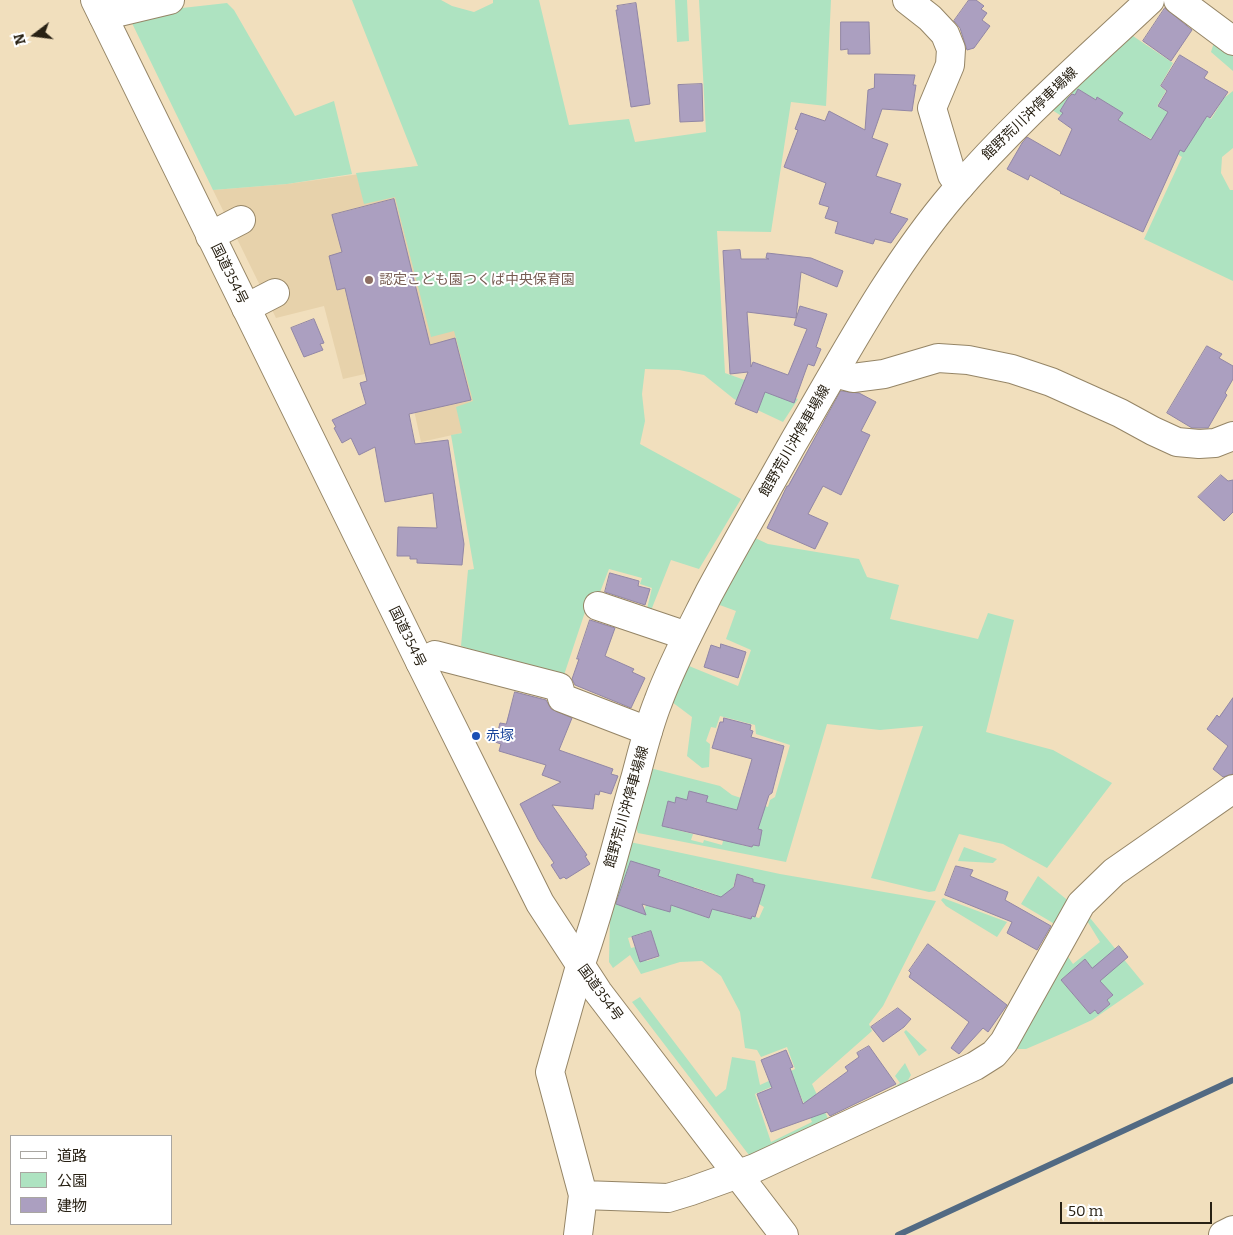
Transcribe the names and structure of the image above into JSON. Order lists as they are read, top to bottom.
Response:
{
  "streets": {
    "main road": ["館野荒川沖停車場線", "国道354号"]
  },
  "crossings": [
    ["館野荒川沖停車場線", "国道354号"]
  ],
  "places": ["認定こども園つくば中央保育園", "赤塚"],
  "legend": ["道路", "公園", "建物"],
  "scale_bar": "50 m",
  "north": "left"
}
